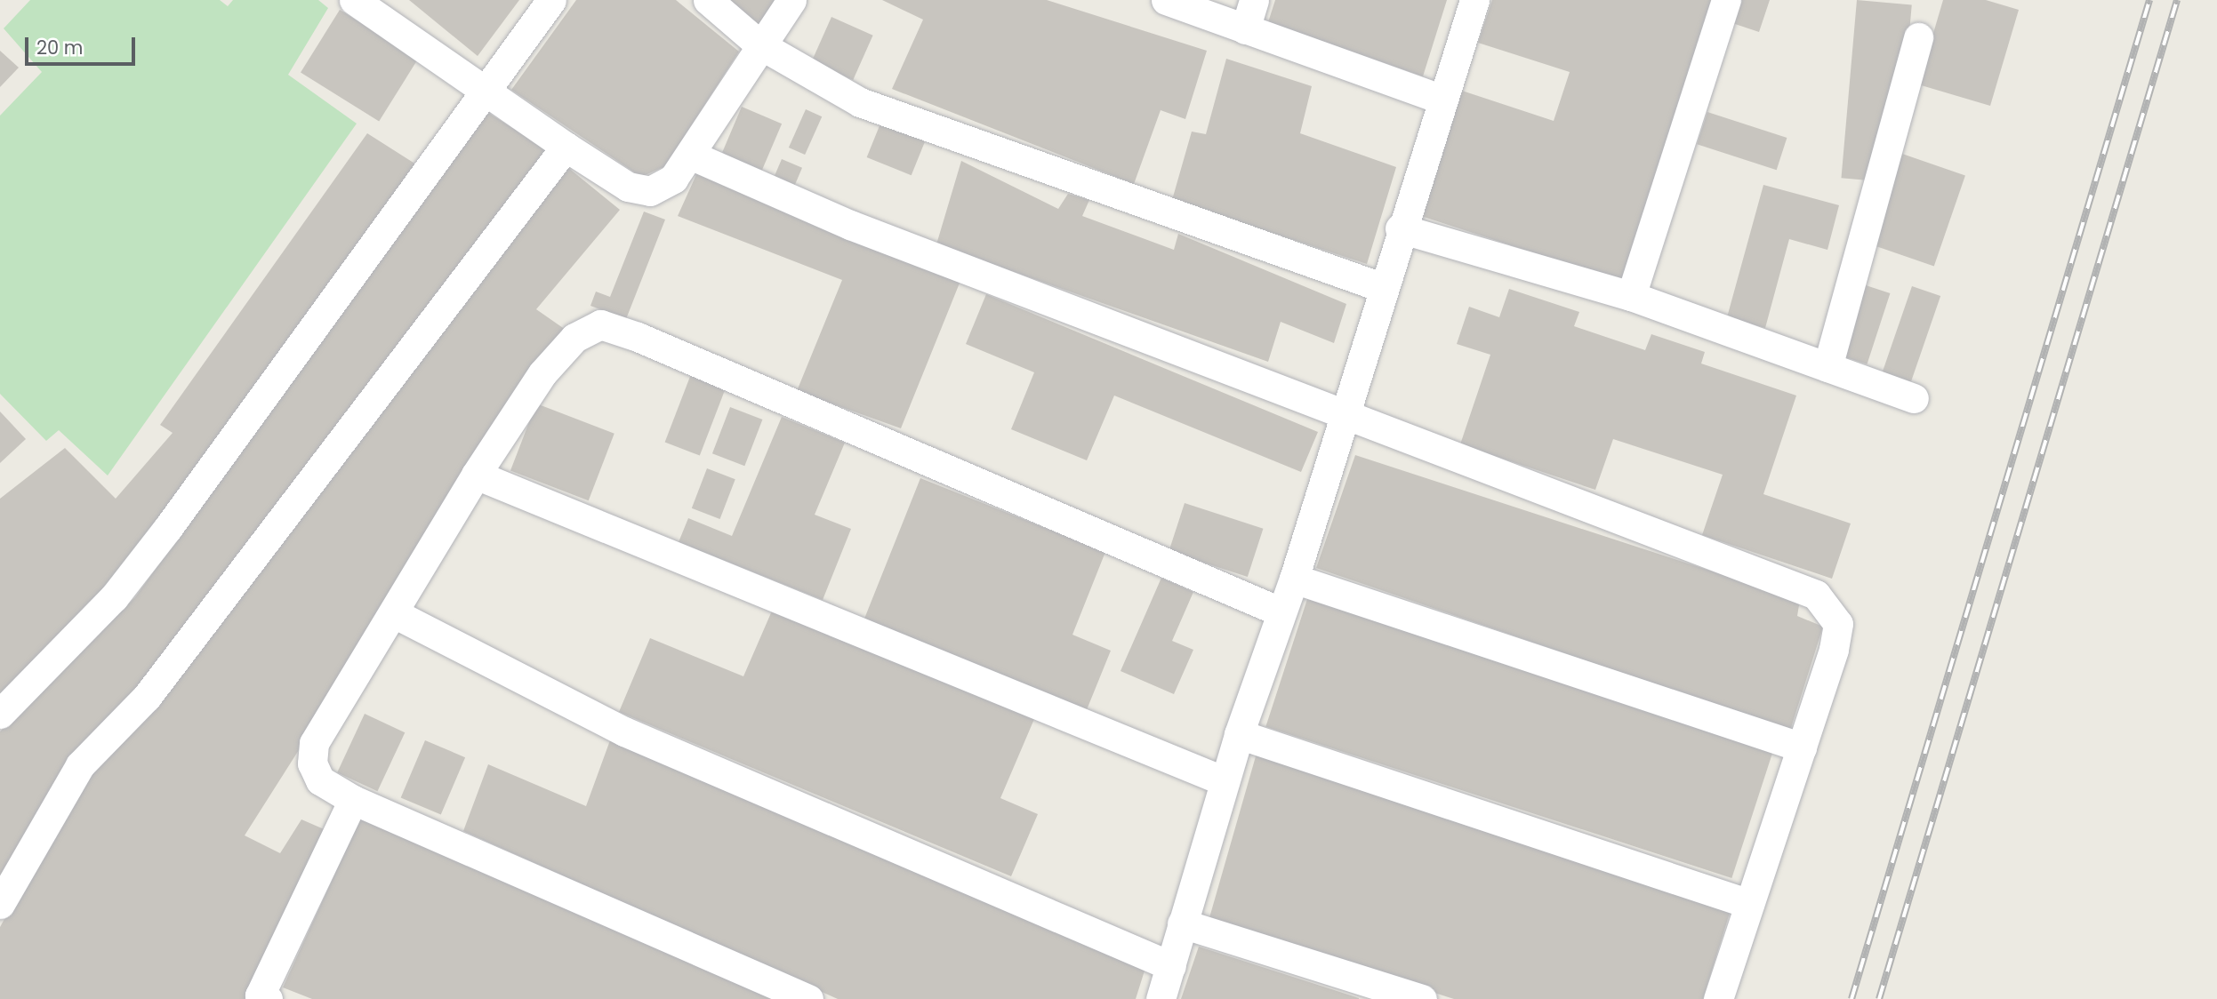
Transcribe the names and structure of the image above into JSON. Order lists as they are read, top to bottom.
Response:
{
  "scale_bar": "20 m"
}
